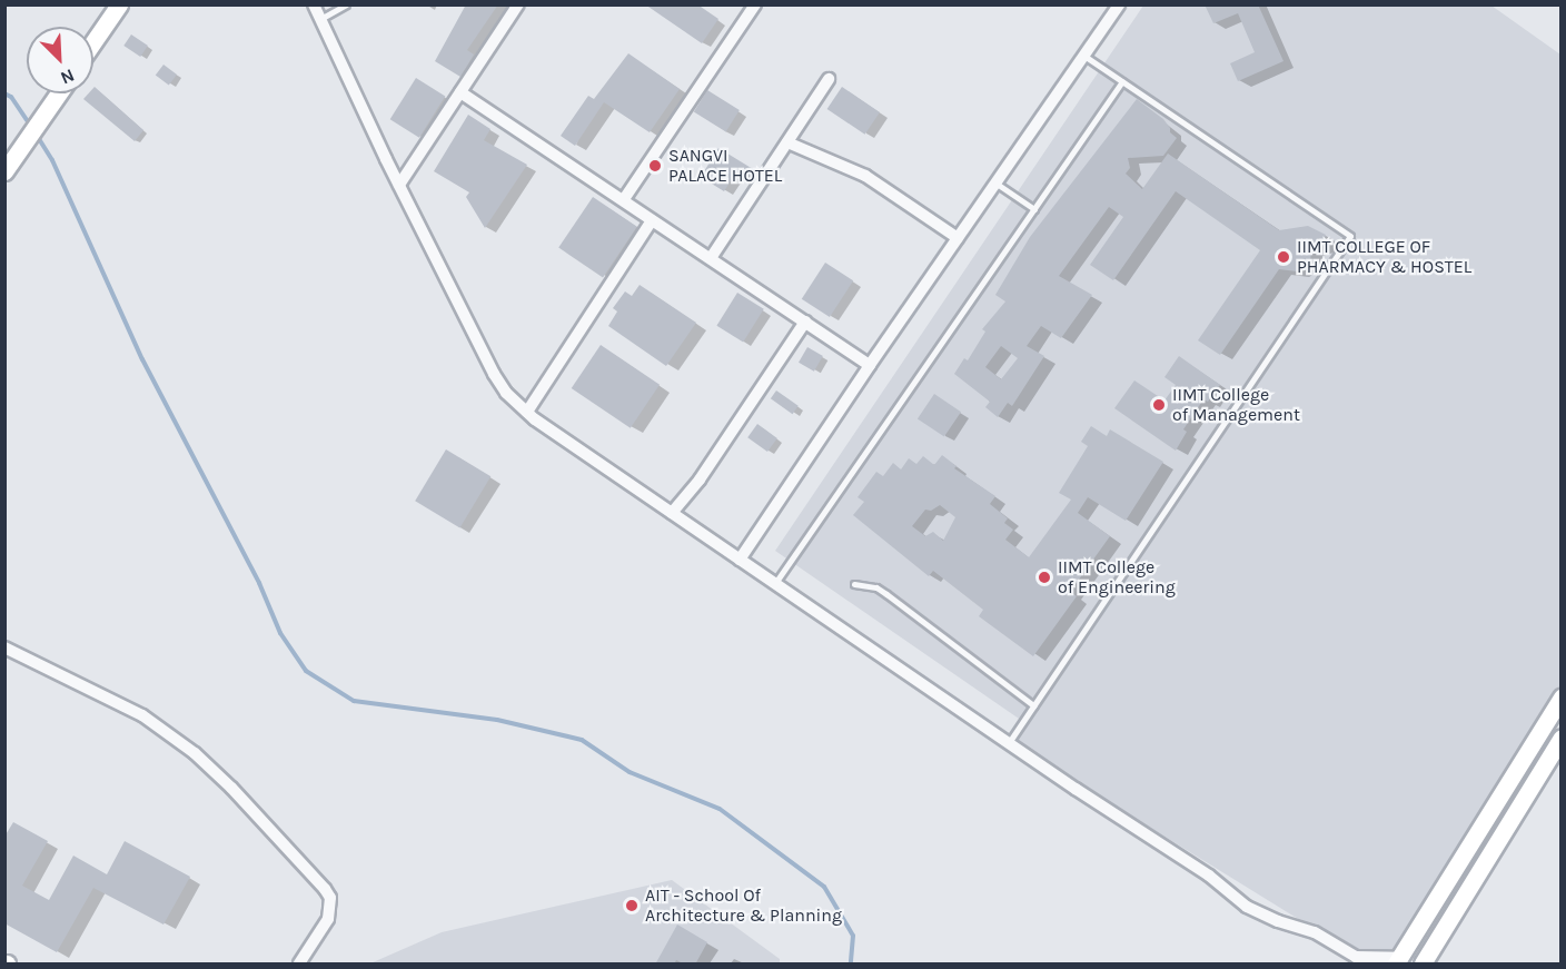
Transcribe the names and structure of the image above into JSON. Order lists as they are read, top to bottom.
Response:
{
  "places": [
    "SANGVI PALACE HOTEL",
    "IIMT COLLEGE OF PHARMACY & HOSTEL",
    "IIMT College of Management",
    "IIMT College of Engineering",
    "AIT - School Of Architecture & Planning"
  ],
  "north": "bottom right"
}
